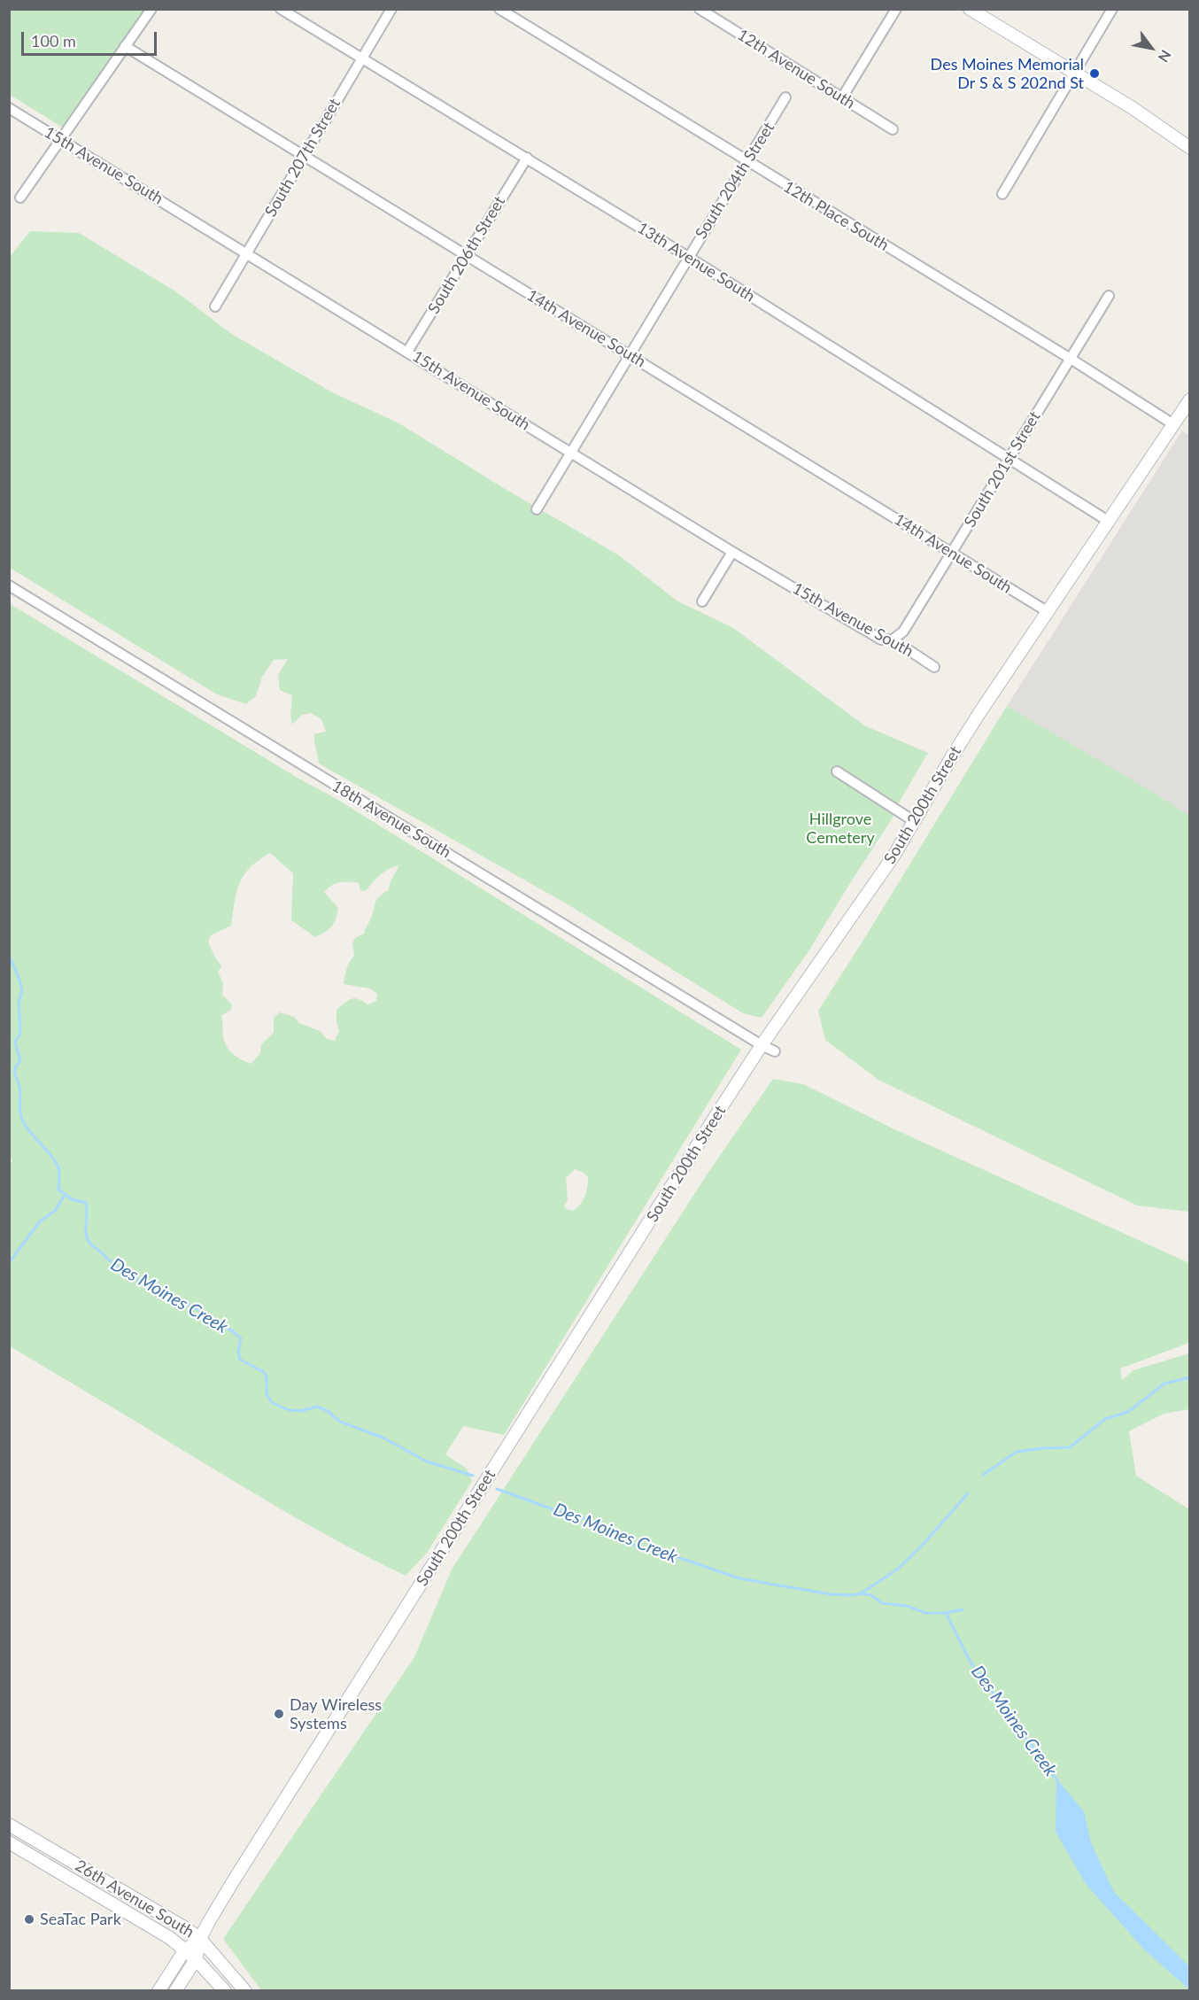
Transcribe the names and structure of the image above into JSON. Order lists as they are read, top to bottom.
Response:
{
  "streets": {
    "main road": ["South 200th Street", "26th Avenue South"],
    "street": [
      "12th Avenue South",
      "South 207th Street",
      "15th Avenue South",
      "South 204th Street",
      "12th Place South",
      "South 206th Street",
      "13th Avenue South",
      "14th Avenue South",
      "South 201st Street",
      "18th Avenue South"
    ]
  },
  "crossings": [
    ["South 207th Street", "15th Avenue South"],
    ["South 207th Street", "13th Avenue South"],
    ["South 207th Street", "14th Avenue South"],
    ["15th Avenue South", "South 204th Street"],
    ["15th Avenue South", "South 206th Street"],
    ["15th Avenue South", "South 201st Street"],
    ["South 204th Street", "12th Place South"],
    ["South 204th Street", "13th Avenue South"],
    ["South 204th Street", "14th Avenue South"],
    ["12th Place South", "South 201st Street"],
    ["12th Place South", "South 200th Street"],
    ["South 206th Street", "13th Avenue South"],
    ["South 206th Street", "14th Avenue South"],
    ["13th Avenue South", "South 201st Street"],
    ["13th Avenue South", "South 200th Street"],
    ["14th Avenue South", "South 201st Street"],
    ["14th Avenue South", "South 200th Street"],
    ["South 200th Street", "18th Avenue South"],
    ["South 200th Street", "26th Avenue South"]
  ],
  "water": ["Des Moines Creek"],
  "parks": ["Hillgrove Cemetery"],
  "places": ["Des Moines Memorial Dr S & S 202nd St", "Day Wireless Systems", "SeaTac Park"],
  "scale_bar": "100 m",
  "north": "bottom right"
}
